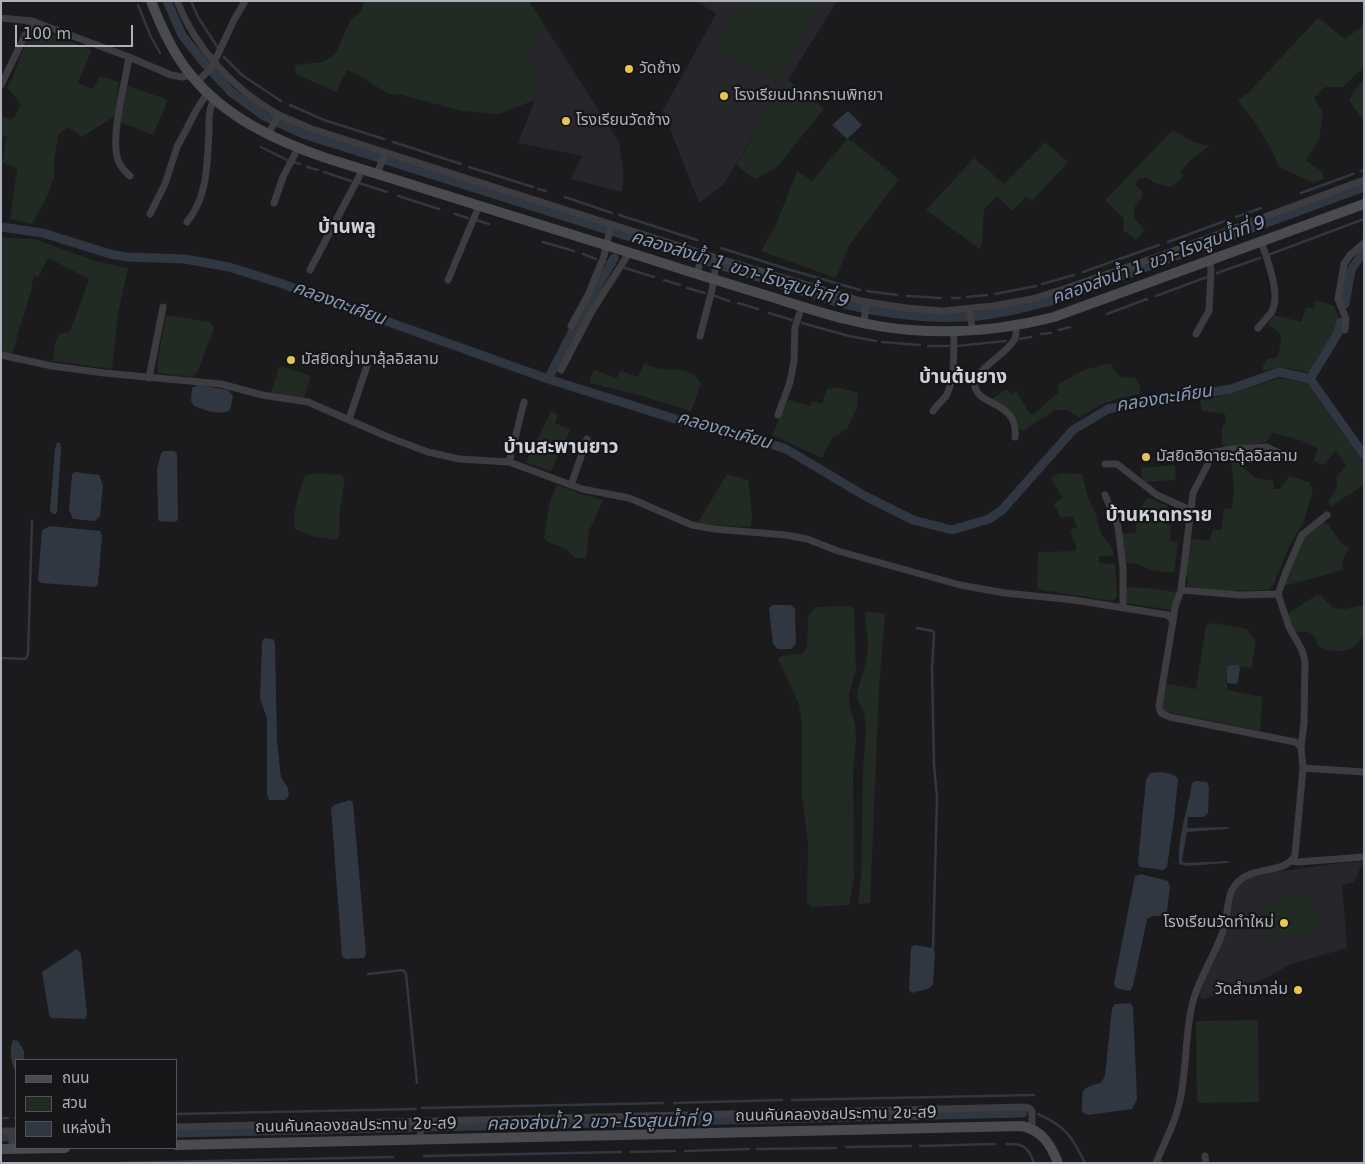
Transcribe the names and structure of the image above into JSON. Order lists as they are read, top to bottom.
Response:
{
  "streets": {
    "main road": ["ถนนคันคลองชลประทาน 2ข-ส9"]
  },
  "districts": [
    "บ้านพลู",
    "บ้านต้นยาง",
    "บ้านสะพานยาว",
    "บ้านหาดทราย"
  ],
  "water": ["คลองส่งน้ำ 1 ขวา-โรงสูบน้ำที่ 9", "คลองตะเคียน", "คลองส่งน้ำ 2 ขวา-โรงสูบน้ำที่ 9"],
  "places": [
    "วัดช้าง",
    "โรงเรียนปากกรานพิทยา",
    "โรงเรียนวัดช้าง",
    "มัสยิดญ่ามาลุ้ลอิสลาม",
    "มัสยิดฮิดายะตุ้ลอิสลาม",
    "โรงเรียนวัดทำใหม่",
    "วัดสำเภาล่ม"
  ],
  "legend": ["ถนน", "สวน", "แหล่งน้ำ"],
  "scale_bar": "100 m"
}
